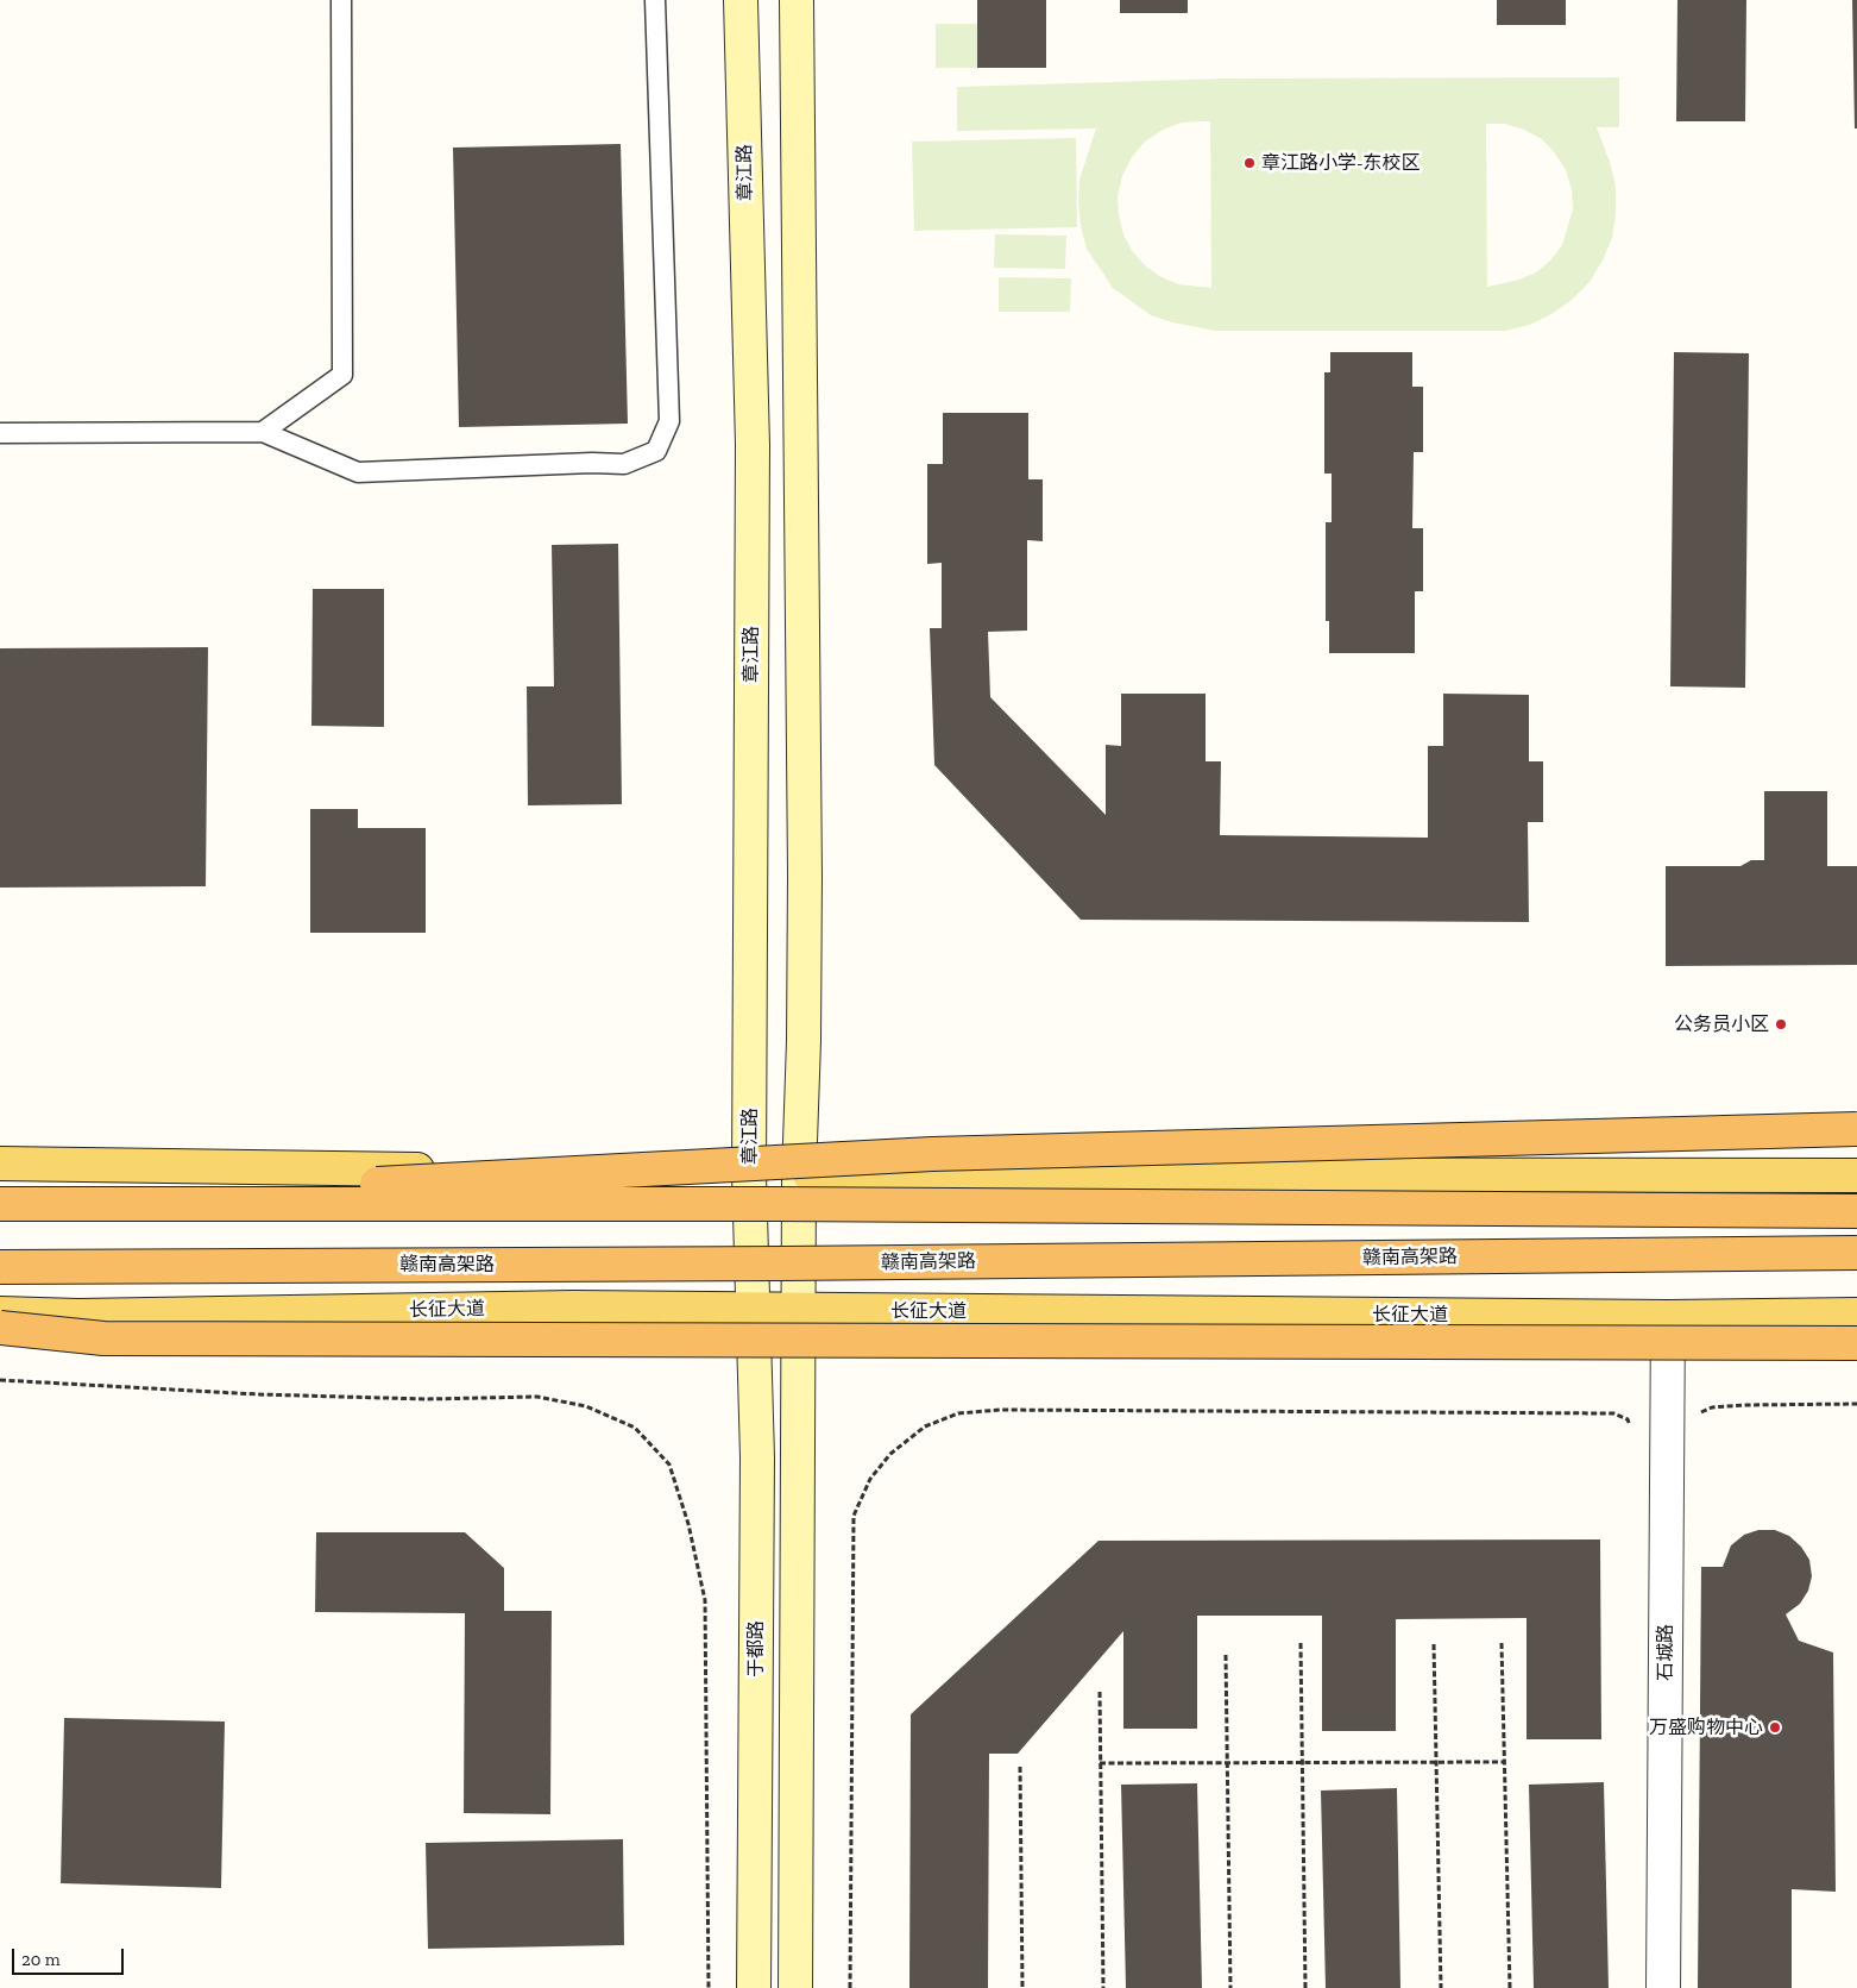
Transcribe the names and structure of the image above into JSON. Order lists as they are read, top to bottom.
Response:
{
  "streets": {
    "highway": ["赣南高架路"],
    "main road": ["章江路", "长征大道", "于都路"],
    "street": ["石城路"]
  },
  "crossings": [
    ["章江路", "长征大道"],
    ["章江路", "于都路"],
    ["长征大道", "于都路"],
    ["长征大道", "石城路"]
  ],
  "places": ["章江路小学-东校区", "公务员小区", "万盛购物中心"],
  "scale_bar": "20 m"
}
